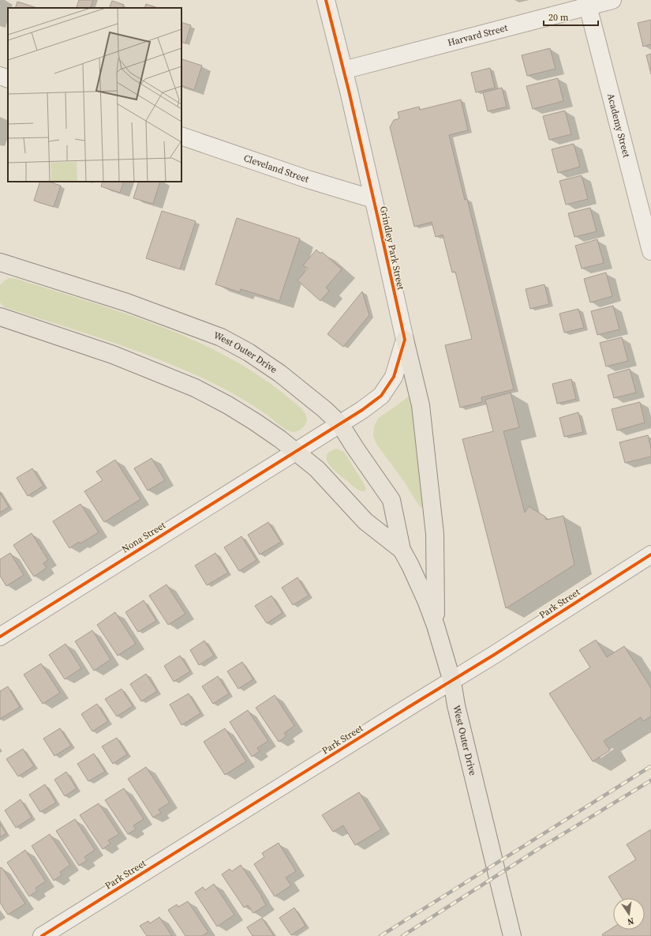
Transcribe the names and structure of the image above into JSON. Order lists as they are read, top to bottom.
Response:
{
  "streets": {
    "main road": ["West Outer Drive"],
    "street": [
      "Harvard Street",
      "Academy Street",
      "Cleveland Street",
      "Grindley Park Street",
      "Nona Street",
      "Park Street"
    ]
  },
  "crossings": [
    ["Harvard Street", "Academy Street"],
    ["Harvard Street", "Grindley Park Street"],
    ["Cleveland Street", "Grindley Park Street"],
    ["West Outer Drive", "Nona Street"],
    ["West Outer Drive", "Park Street"]
  ],
  "scale_bar": "20 m",
  "north": "bottom"
}
